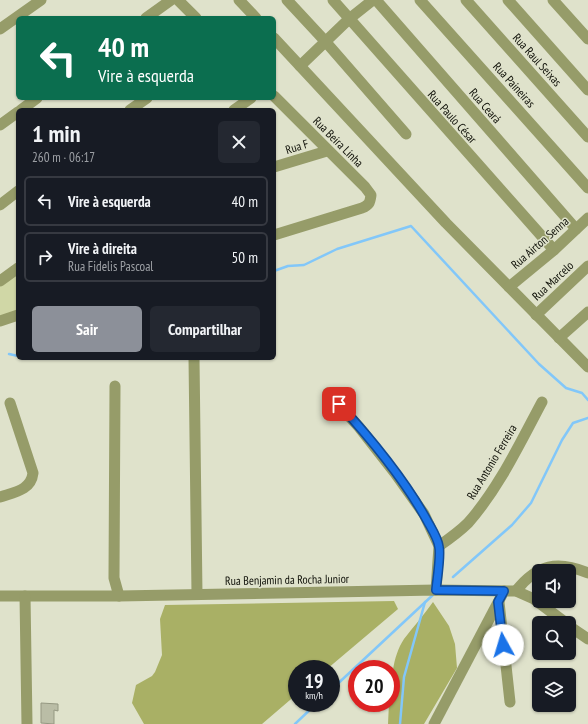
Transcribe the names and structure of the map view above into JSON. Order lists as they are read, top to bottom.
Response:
{
  "streets": {
    "street": [
      "Rua Raul Seixas",
      "Rua Paineiras",
      "Rua Ceará",
      "Rua Paulo César",
      "Rua Beira Linha",
      "Rua F",
      "Rua Airton Senna",
      "Rua Marcelo",
      "Rua Antonio Ferreira",
      "Rua Benjamin da Rocha Junior"
    ]
  },
  "crossings": [
    ["Rua Ceará", "Rua Airton Senna"],
    ["Rua Paulo César", "Rua Airton Senna"],
    ["Rua Beira Linha", "Rua F"]
  ],
  "page": {
    "turn": ["40 m", "Vire à esquerda"],
    "heading": ["1 min", "260 m · 06:17"],
    "list": [
      {
        "name": "Vire à esquerda",
        "value": "40 m"
      },
      {
        "name": "Vire à direita",
        "note": "Rua Fidelis Pascoal",
        "value": "50 m"
      }
    ],
    "buttons": ["Sair", "Compartilhar"],
    "speed": "19 km/h",
    "limit": "20"
  }
}
